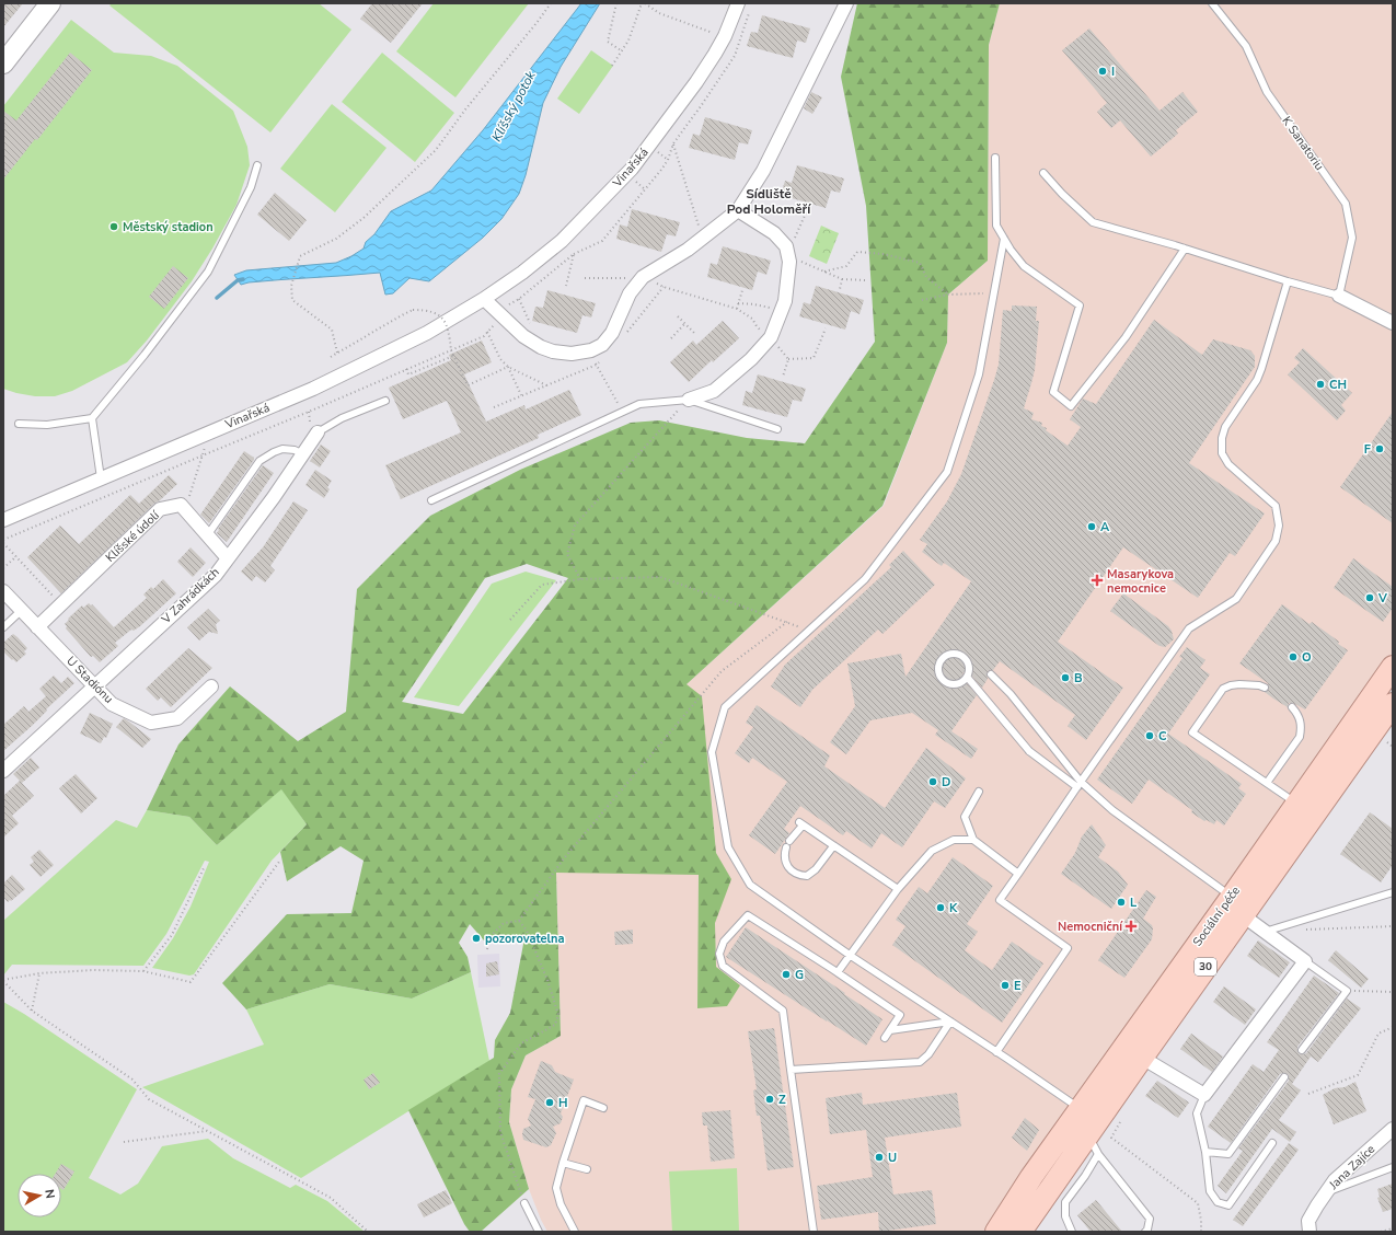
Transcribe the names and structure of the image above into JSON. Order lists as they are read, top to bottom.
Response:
{
  "streets": {
    "main road": ["Sociální péče", "30"],
    "street": [
      "Vinařská",
      "Klíšské údolí",
      "V Zahrádkách",
      "U Stadiónu",
      "Jana Zajíce"
    ],
    "lane": ["K Sanatoriu"]
  },
  "crossings": [
    ["Klíšské údolí", "U Stadiónu"],
    ["V Zahrádkách", "U Stadiónu"]
  ],
  "districts": ["Sídliště Pod Holoměří"],
  "water": ["Klíšský potok"],
  "places": {
    "other": [
      "I",
      "Městský stadion",
      "CH",
      "F",
      "A",
      "V",
      "O",
      "B",
      "C",
      "D",
      "L",
      "K",
      "pozorovatelna",
      "G",
      "E",
      "Z",
      "H",
      "U"
    ],
    "health": ["Masarykova nemocnice", "Nemocniční"]
  },
  "north": "right"
}
